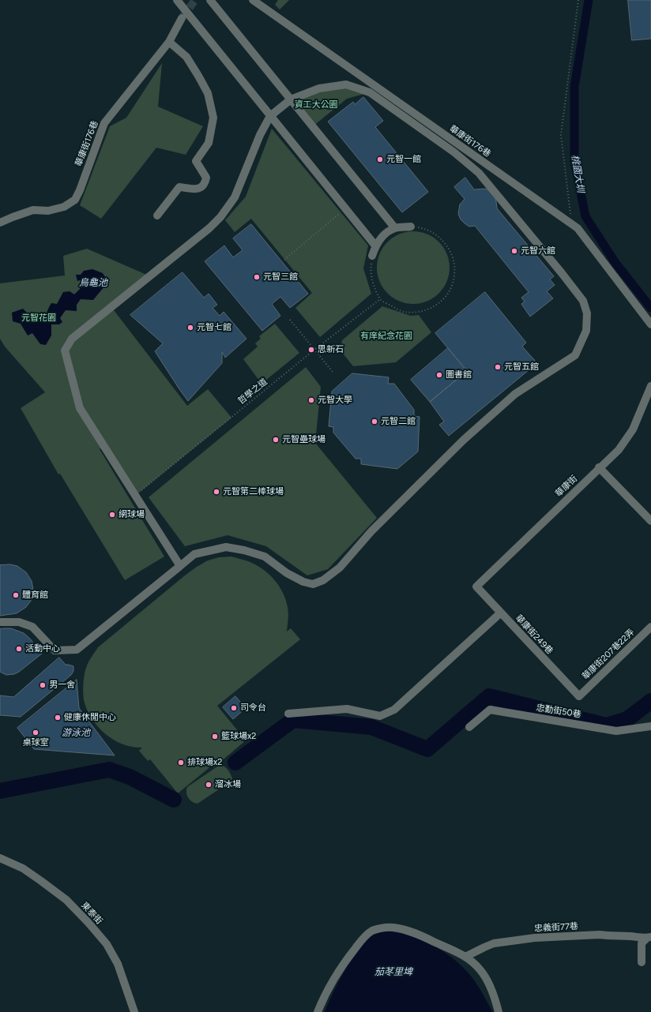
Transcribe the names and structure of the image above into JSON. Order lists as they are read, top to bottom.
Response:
{
  "streets": {
    "street": [
      "華康街176巷",
      "華康街",
      "華康街249巷",
      "華康街207巷22弄",
      "忠勤街50巷",
      "東泰街",
      "忠義街77巷"
    ],
    "path": ["哲學之道"]
  },
  "crossings": [
    ["華康街", "華康街249巷"],
    ["華康街249巷", "華康街207巷22弄"]
  ],
  "water": [
    "桃園大圳",
    "烏龜池",
    "游泳池",
    "茄苳里埤"
  ],
  "parks": ["資工大公園", "元智花園", "有庠紀念花園"],
  "places": [
    "元智一館",
    "元智六館",
    "元智三館",
    "元智七館",
    "思新石",
    "元智五館",
    "圖書館",
    "元智大學",
    "元智二館",
    "元智壘球場",
    "元智第二棒球場",
    "網球場",
    "體育館",
    "活動中心",
    "男一舍",
    "司令台",
    "健康休閒中心",
    "桌球室",
    "籃球場x2",
    "排球場x2",
    "溜冰場"
  ]
}
